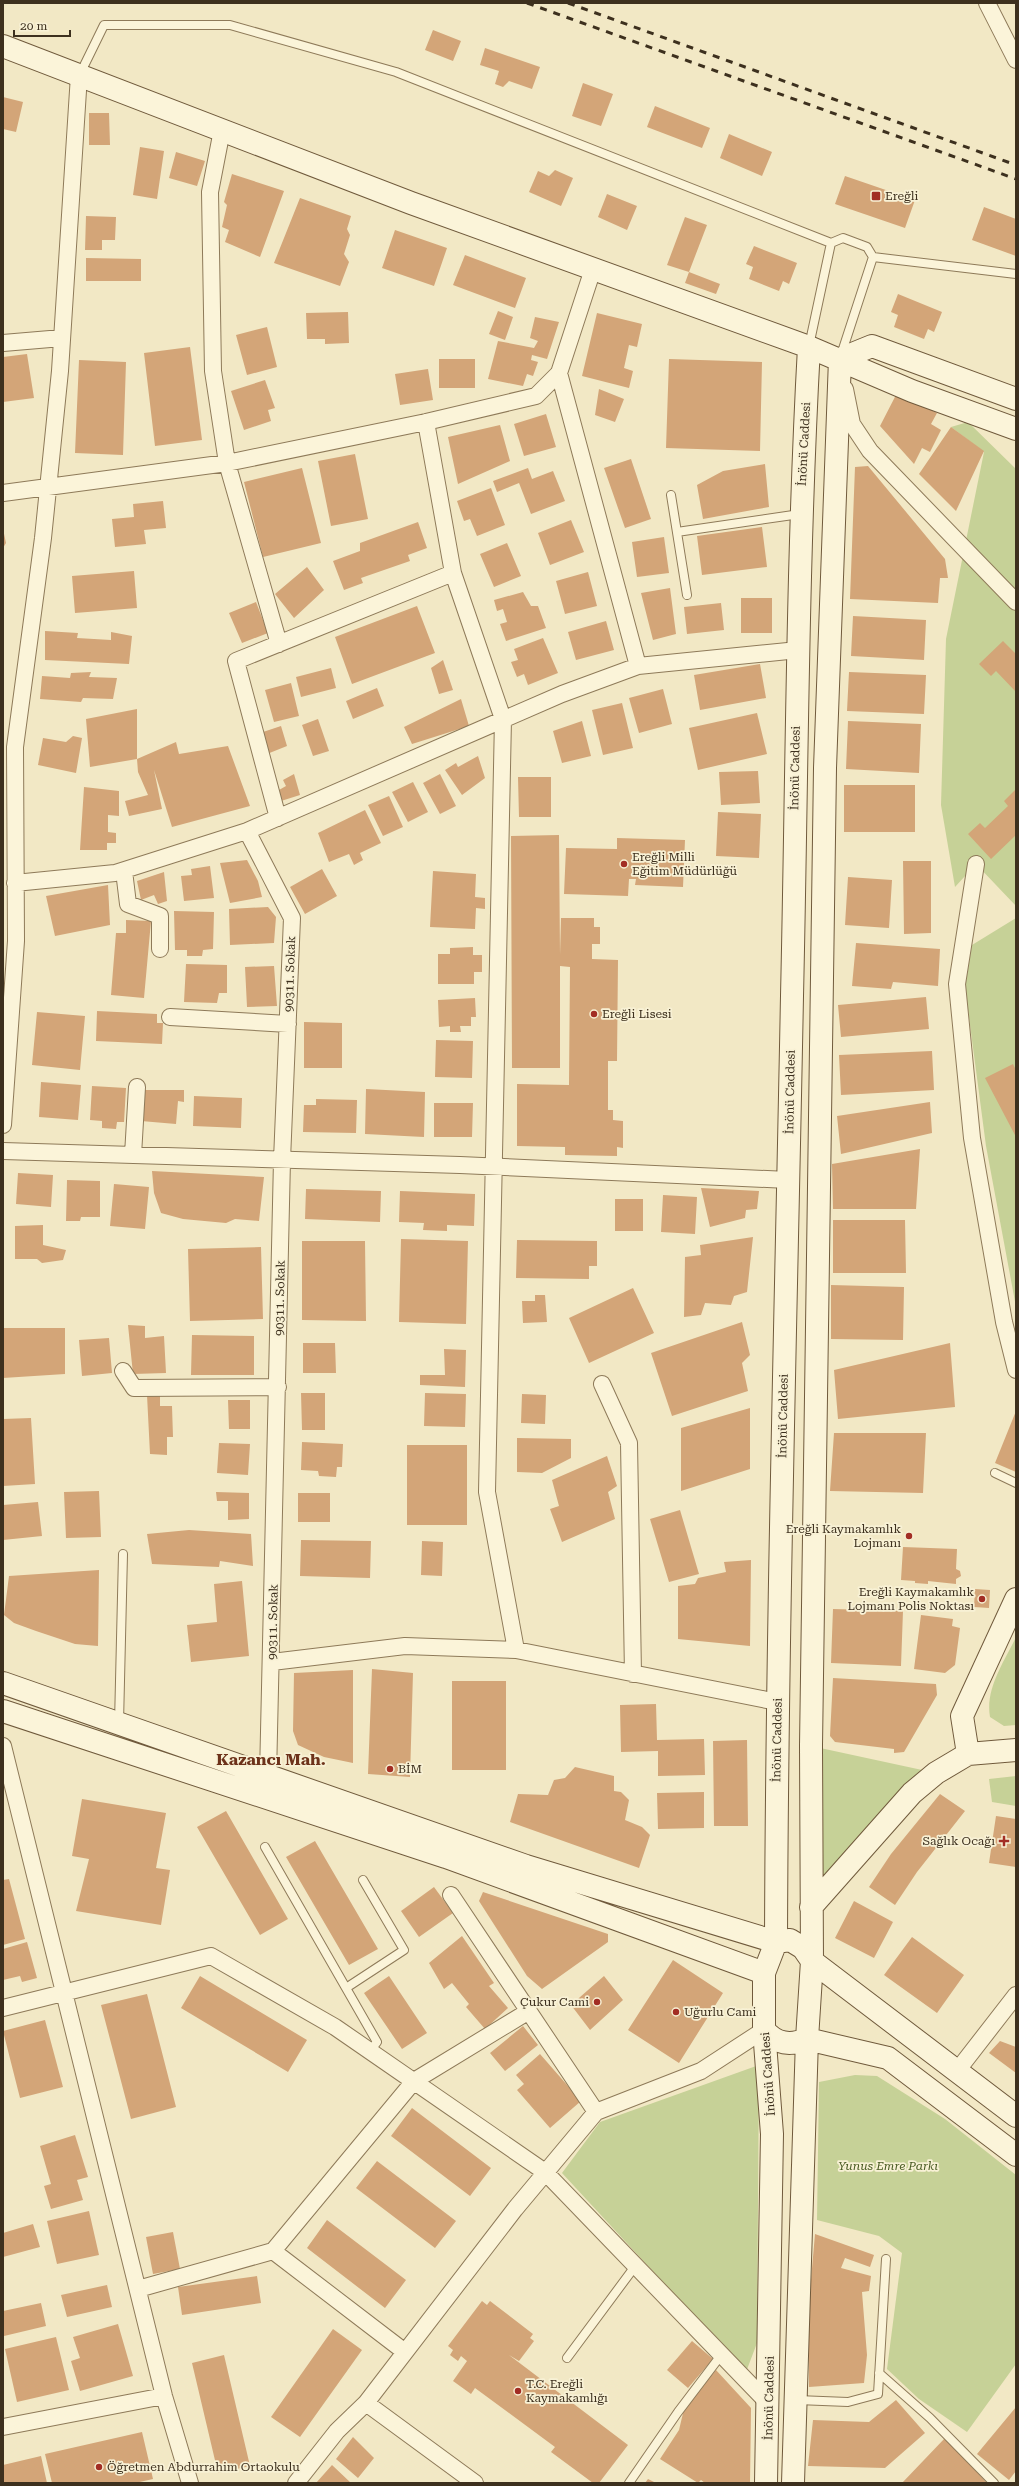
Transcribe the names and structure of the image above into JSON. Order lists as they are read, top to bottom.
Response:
{
  "streets": {
    "main road": ["İnönü Caddesi"],
    "street": ["90311. Sokak"]
  },
  "districts": ["Kazancı Mah."],
  "parks": ["Yunus Emre Parkı"],
  "places": {
    "transit": ["Ereğli"],
    "other": [
      "Ereğli Milli Eğitim Müdürlüğü",
      "Ereğli Lisesi",
      "Ereğli Kaymakamlık Lojmanı",
      "Ereğli Kaymakamlık Lojmanı Polis Noktası",
      "BİM",
      "Çukur Cami",
      "Uğurlu Cami",
      "T.C. Ereğli Kaymakamlığı",
      "Öğretmen Abdurrahim Ortaokulu"
    ],
    "health": ["Sağlık Ocağı"]
  },
  "scale_bar": "20 m"
}
